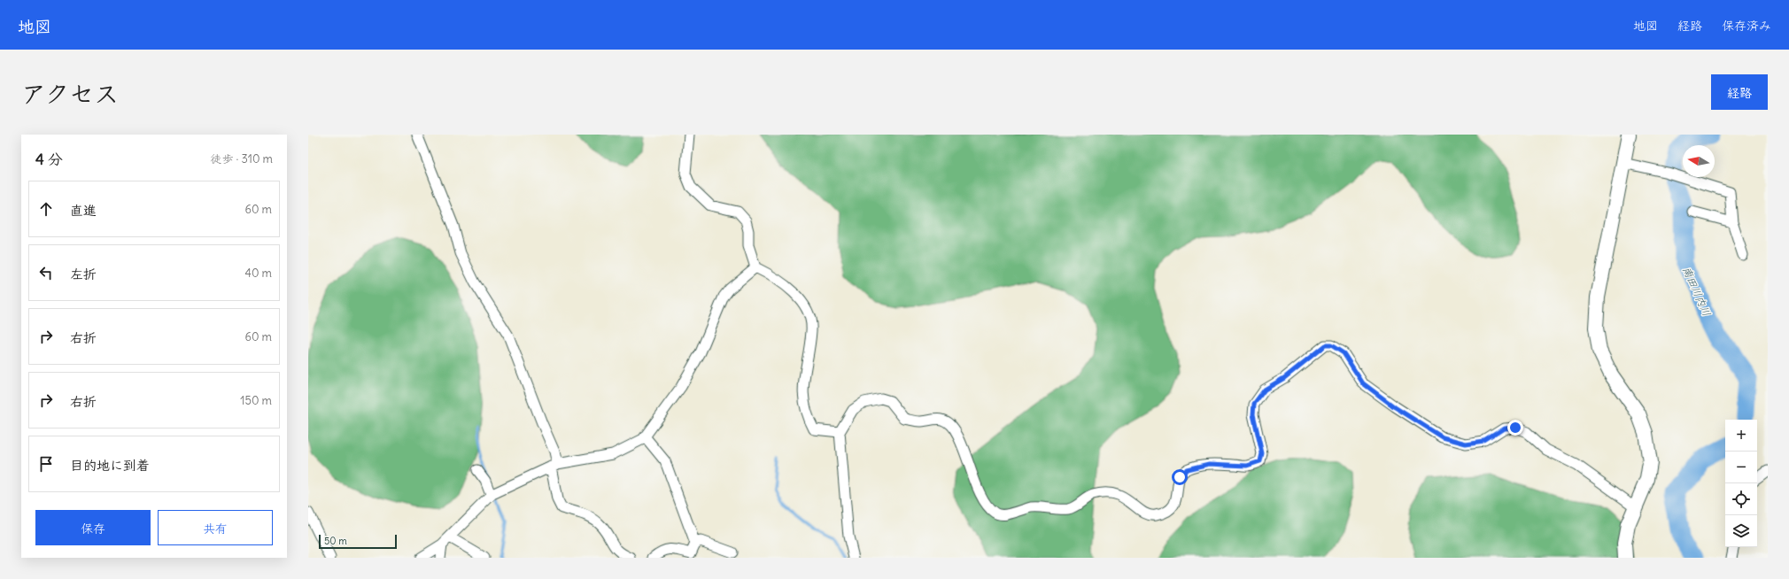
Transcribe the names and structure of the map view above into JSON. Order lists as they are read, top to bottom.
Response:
{
  "water": ["南田川内川"],
  "scale_bar": "50 m",
  "north": "left",
  "page": {
    "header": "地図",
    "nav": ["地図", "経路", "保存済み"],
    "title": "アクセス",
    "buttons": [
      "経路",
      ["保存", "共有"]
    ],
    "heading": ["4 分", "徒歩 · 310 m"],
    "list": [
      ["直進", "60 m"],
      ["左折", "40 m"],
      ["右折", "60 m"],
      ["右折", "150 m"],
      "目的地に到着"
    ],
    "map_buttons": ["+", "−"],
    "scale": "50 m"
  }
}
